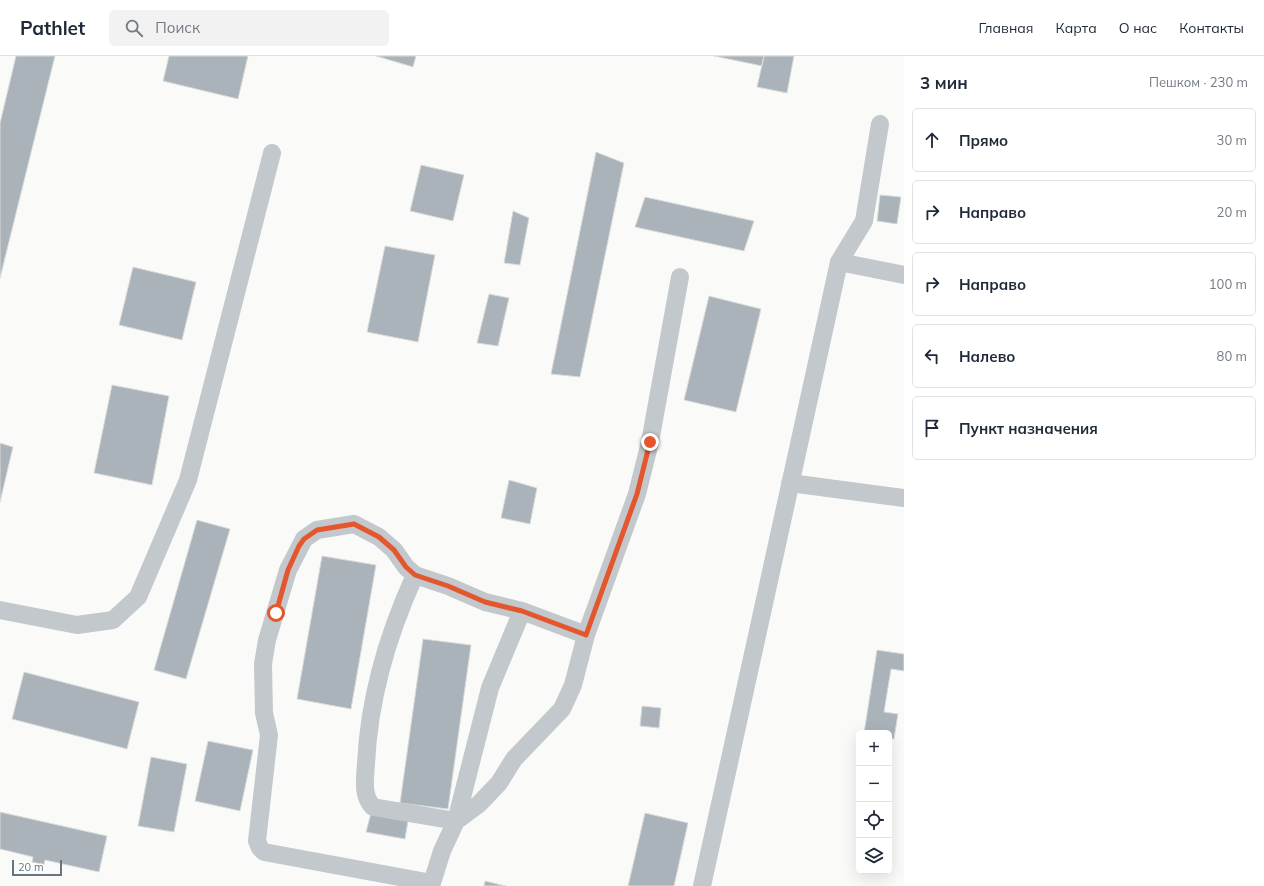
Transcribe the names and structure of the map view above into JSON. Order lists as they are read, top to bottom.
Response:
{
  "scale_bar": "20 m",
  "page": {
    "header": "Pathlet",
    "search": "Поиск",
    "nav": [
      "Главная",
      "Карта",
      "О нас",
      "Контакты"
    ],
    "heading": ["3 мин", "Пешком · 230 m"],
    "list": [
      ["Прямо", "30 m"],
      ["Направо", "20 m"],
      ["Направо", "100 m"],
      ["Налево", "80 m"],
      "Пункт назначения"
    ],
    "map_buttons": ["+", "−"],
    "scale": "20 m"
  }
}
